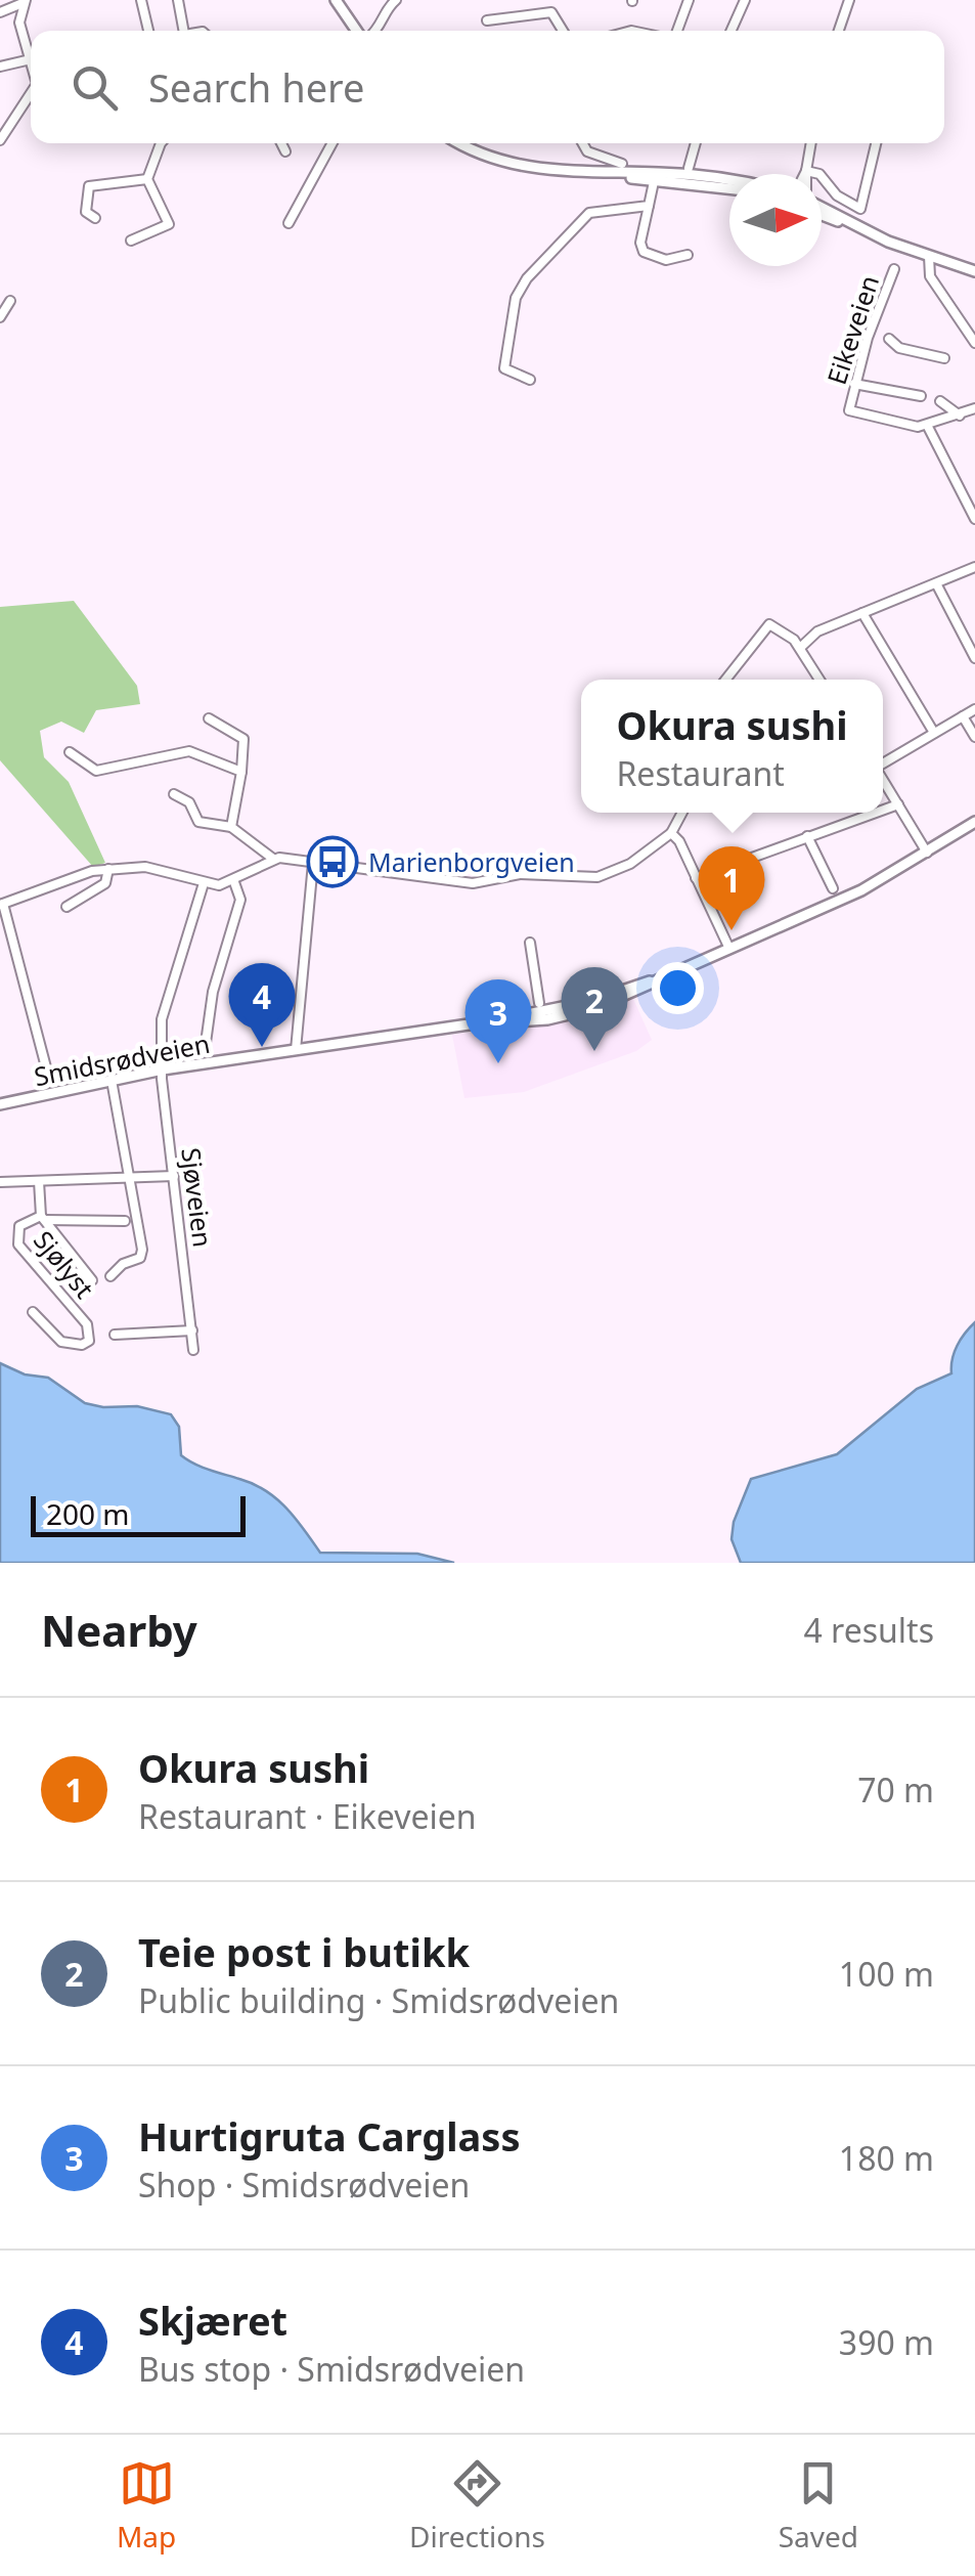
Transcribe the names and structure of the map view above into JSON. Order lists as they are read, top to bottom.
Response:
{
  "streets": {
    "main road": ["Smidsrødveien"],
    "street": ["Eikeveien", "Sjøveien", "Sjølyst"]
  },
  "crossings": [
    ["Smidsrødveien", "Sjøveien"],
    ["Smidsrødveien", "Sjølyst"]
  ],
  "places": {
    "bus stop": ["Marienborgveien"]
  },
  "scale_bar": "200 m",
  "north": "right",
  "page": {
    "search": "Search here",
    "popup": ["Okura sushi", "Restaurant"],
    "pins": [
      "1",
      "4",
      "2",
      "3"
    ],
    "scale": "200 m",
    "heading": ["Nearby", "4 results"],
    "list": [
      {
        "mark": "1",
        "name": "Okura sushi",
        "note": "Restaurant · Eikeveien",
        "value": "70 m"
      },
      {
        "mark": "2",
        "name": "Teie post i butikk",
        "note": "Public building · Smidsrødveien",
        "value": "100 m"
      },
      {
        "mark": "3",
        "name": "Hurtigruta Carglass",
        "note": "Shop · Smidsrødveien",
        "value": "180 m"
      },
      {
        "mark": "4",
        "name": "Skjæret",
        "note": "Bus stop · Smidsrødveien",
        "value": "390 m"
      }
    ],
    "nav": ["Map", "Directions", "Saved"]
  }
}
